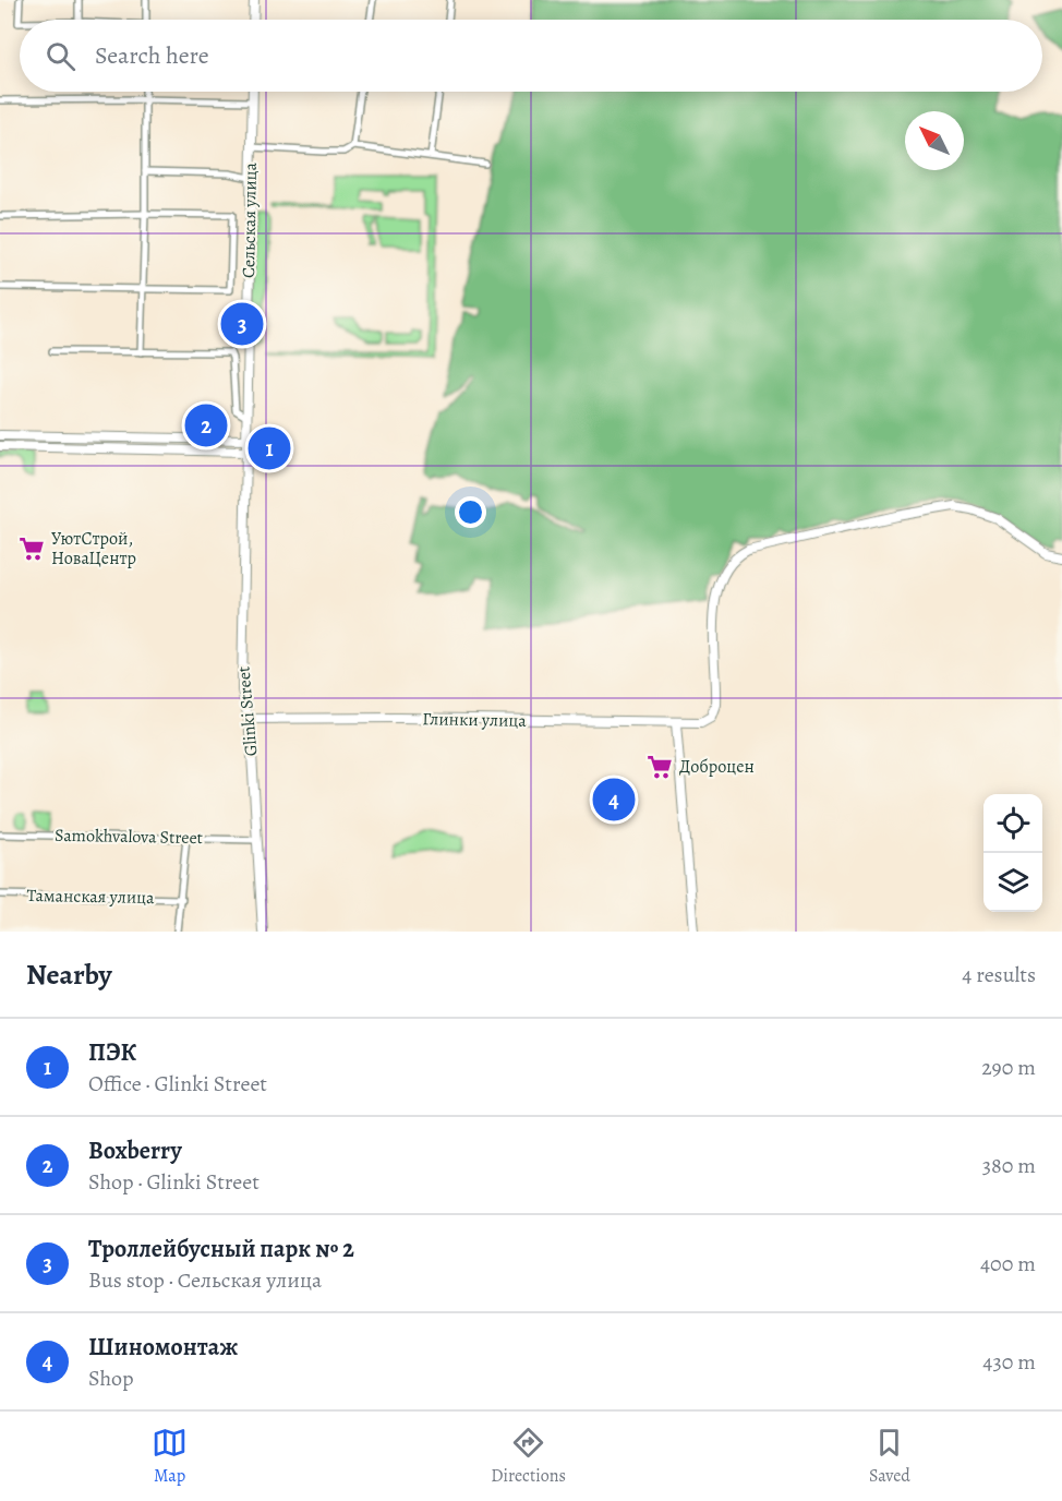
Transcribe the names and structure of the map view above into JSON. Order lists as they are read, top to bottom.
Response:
{
  "streets": {
    "main road": ["Сельская улица", "Glinki Street", "Глинки улица"],
    "street": ["Samokhvalova Street", "Таманская улица"]
  },
  "crossings": [
    ["Сельская улица", "Glinki Street"],
    ["Glinki Street", "Глинки улица"],
    ["Glinki Street", "Samokhvalova Street"]
  ],
  "places": {
    "supermarket": ["УютСтрой, НоваЦентр", "Доброцен"]
  },
  "north": "top left",
  "page": {
    "search": "Search here",
    "pins": [
      "3",
      "2",
      "1",
      "4"
    ],
    "heading": ["Nearby", "4 results"],
    "list": [
      {
        "mark": "1",
        "name": "ПЭК",
        "note": "Office · Glinki Street",
        "value": "290 m"
      },
      {
        "mark": "2",
        "name": "Boxberry",
        "note": "Shop · Glinki Street",
        "value": "380 m"
      },
      {
        "mark": "3",
        "name": "Троллейбусный парк № 2",
        "note": "Bus stop · Сельская улица",
        "value": "400 m"
      },
      {
        "mark": "4",
        "name": "Шиномонтаж",
        "note": "Shop",
        "value": "430 m"
      }
    ],
    "nav": ["Map", "Directions", "Saved"]
  }
}
